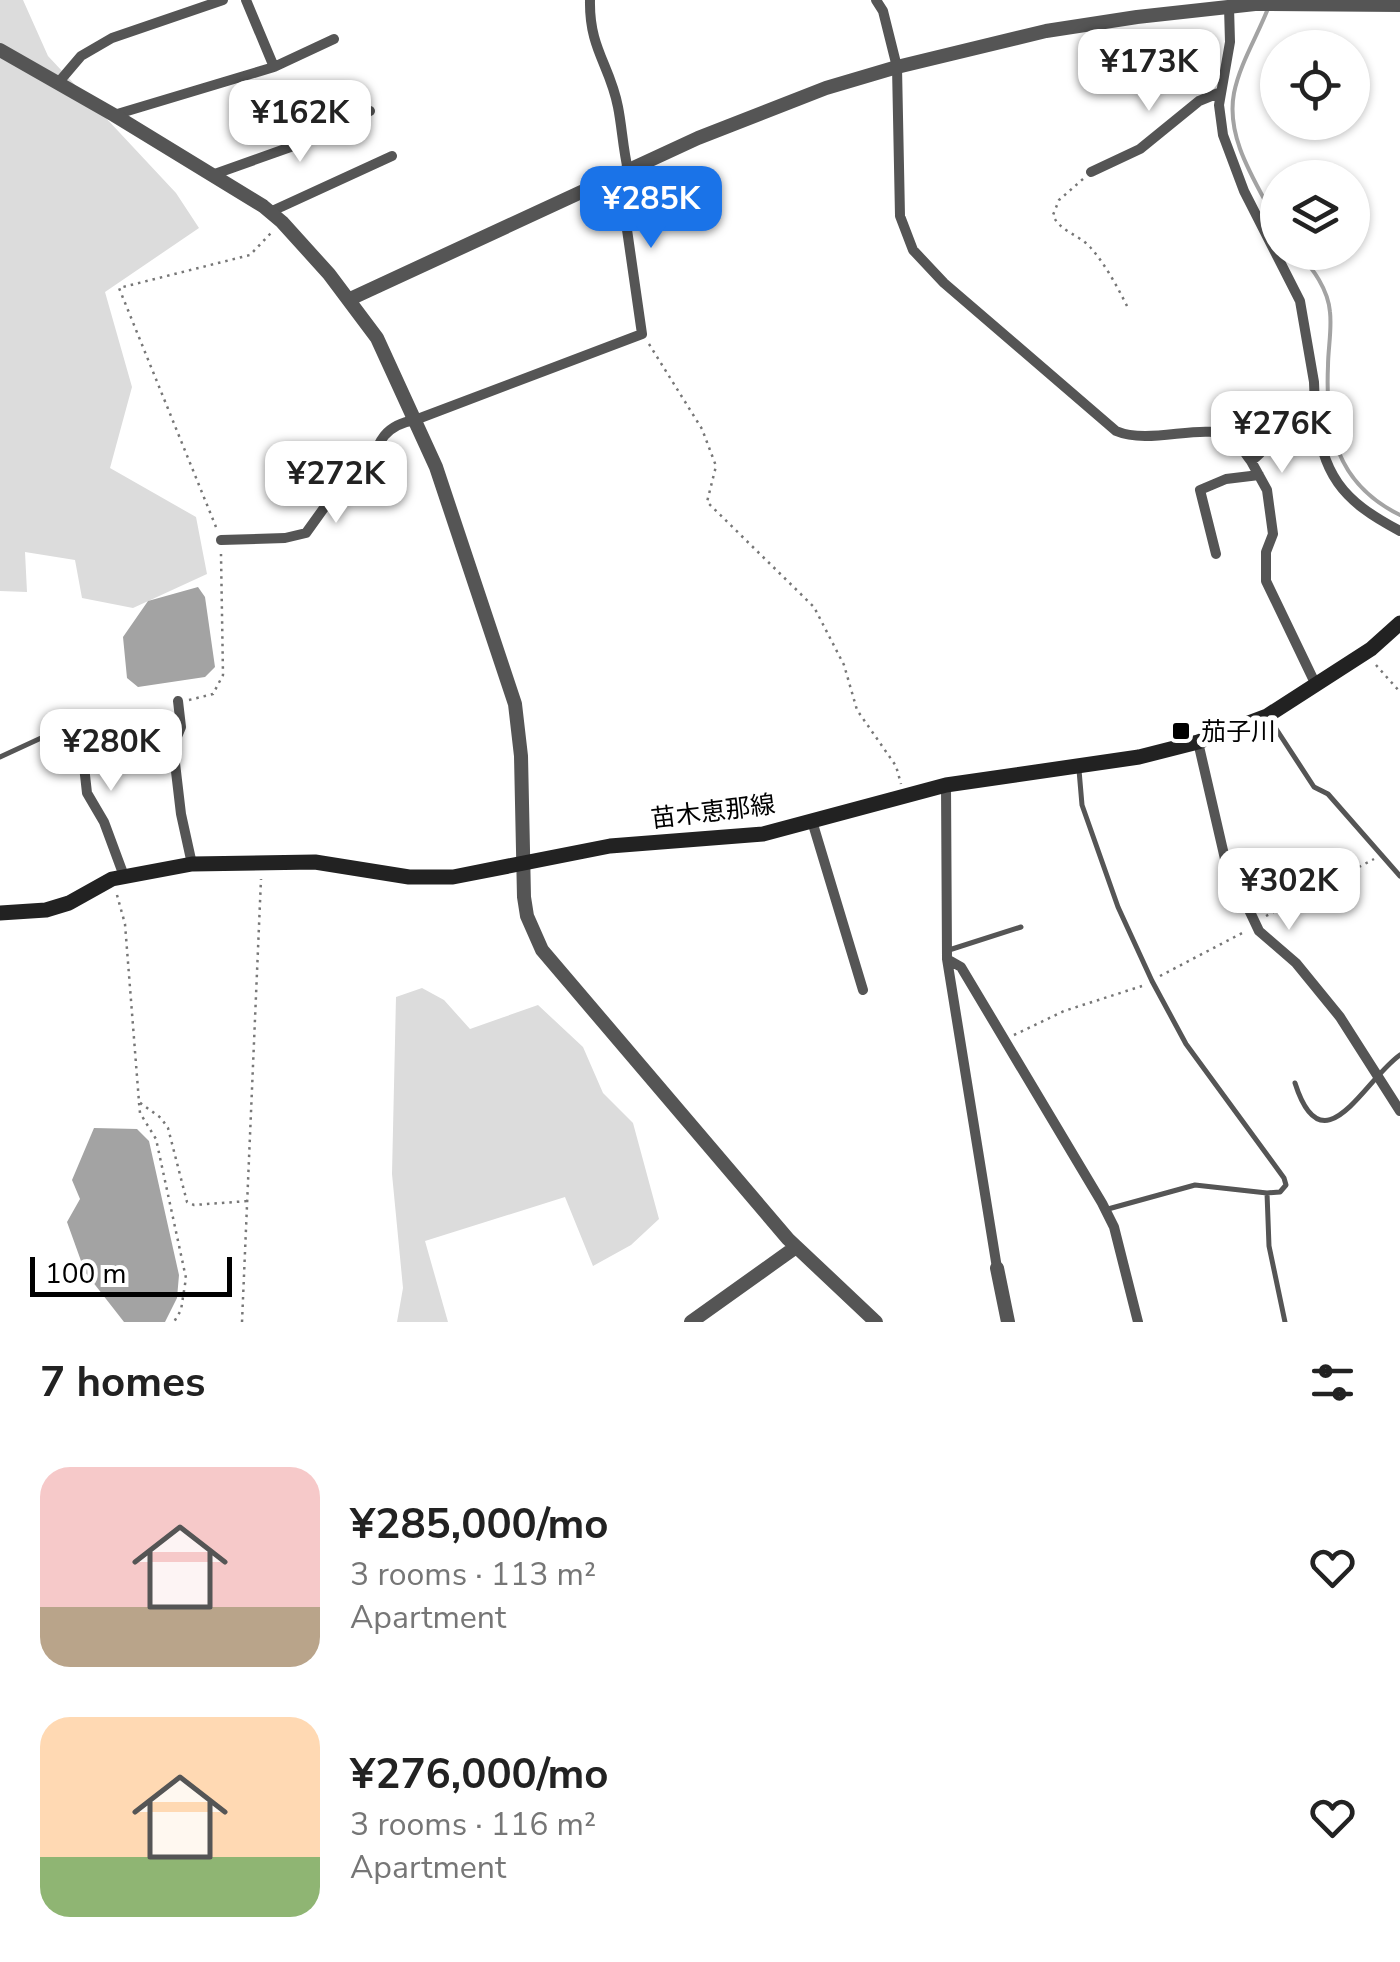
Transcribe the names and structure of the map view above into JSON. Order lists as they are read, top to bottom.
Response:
{
  "streets": {
    "main road": ["苗木恵那線"]
  },
  "places": {
    "transit": ["茄子川"]
  },
  "scale_bar": "100 m",
  "page": {
    "price": [
      "¥173K",
      "¥162K",
      "¥285K",
      "¥276K",
      "¥272K",
      "¥280K",
      "¥302K"
    ],
    "scale": "100 m",
    "heading": "7 homes",
    "list": [
      {
        "name": "¥285,000/mo",
        "note": "3 rooms · 113 m² · Apartment"
      },
      {
        "name": "¥276,000/mo",
        "note": "3 rooms · 116 m² · Apartment"
      }
    ]
  }
}
